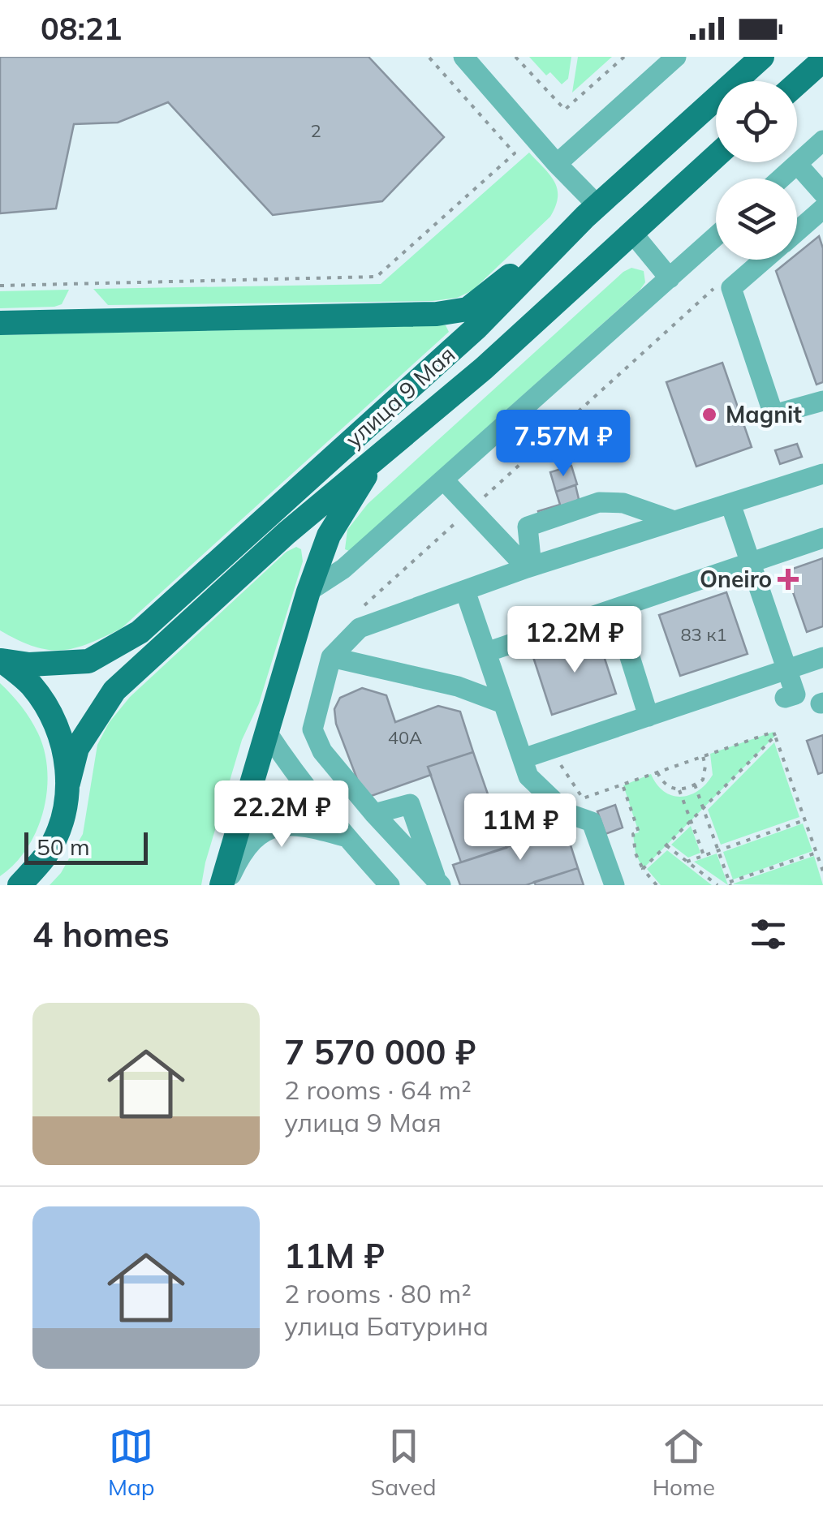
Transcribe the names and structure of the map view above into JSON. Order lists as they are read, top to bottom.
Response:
{
  "streets": {
    "main road": ["улица 9 Мая"]
  },
  "places": {
    "other": ["Magnit"],
    "health": ["Oneiro"]
  },
  "house_numbers": ["2", "83 к1", "40А"],
  "scale_bar": "50 m",
  "page": {
    "status": "08:21",
    "price": [
      "7.57M ₽",
      "12.2M ₽",
      "22.2M ₽",
      "11M ₽"
    ],
    "scale": "50 m",
    "heading": "4 homes",
    "list": [
      {
        "name": "7 570 000 ₽",
        "note": "2 rooms · 64 m² · улица 9 Мая"
      },
      {
        "name": "11M ₽",
        "note": "2 rooms · 80 m² · улица Батурина"
      }
    ],
    "tabs": ["Map", "Saved", "Home"]
  }
}
